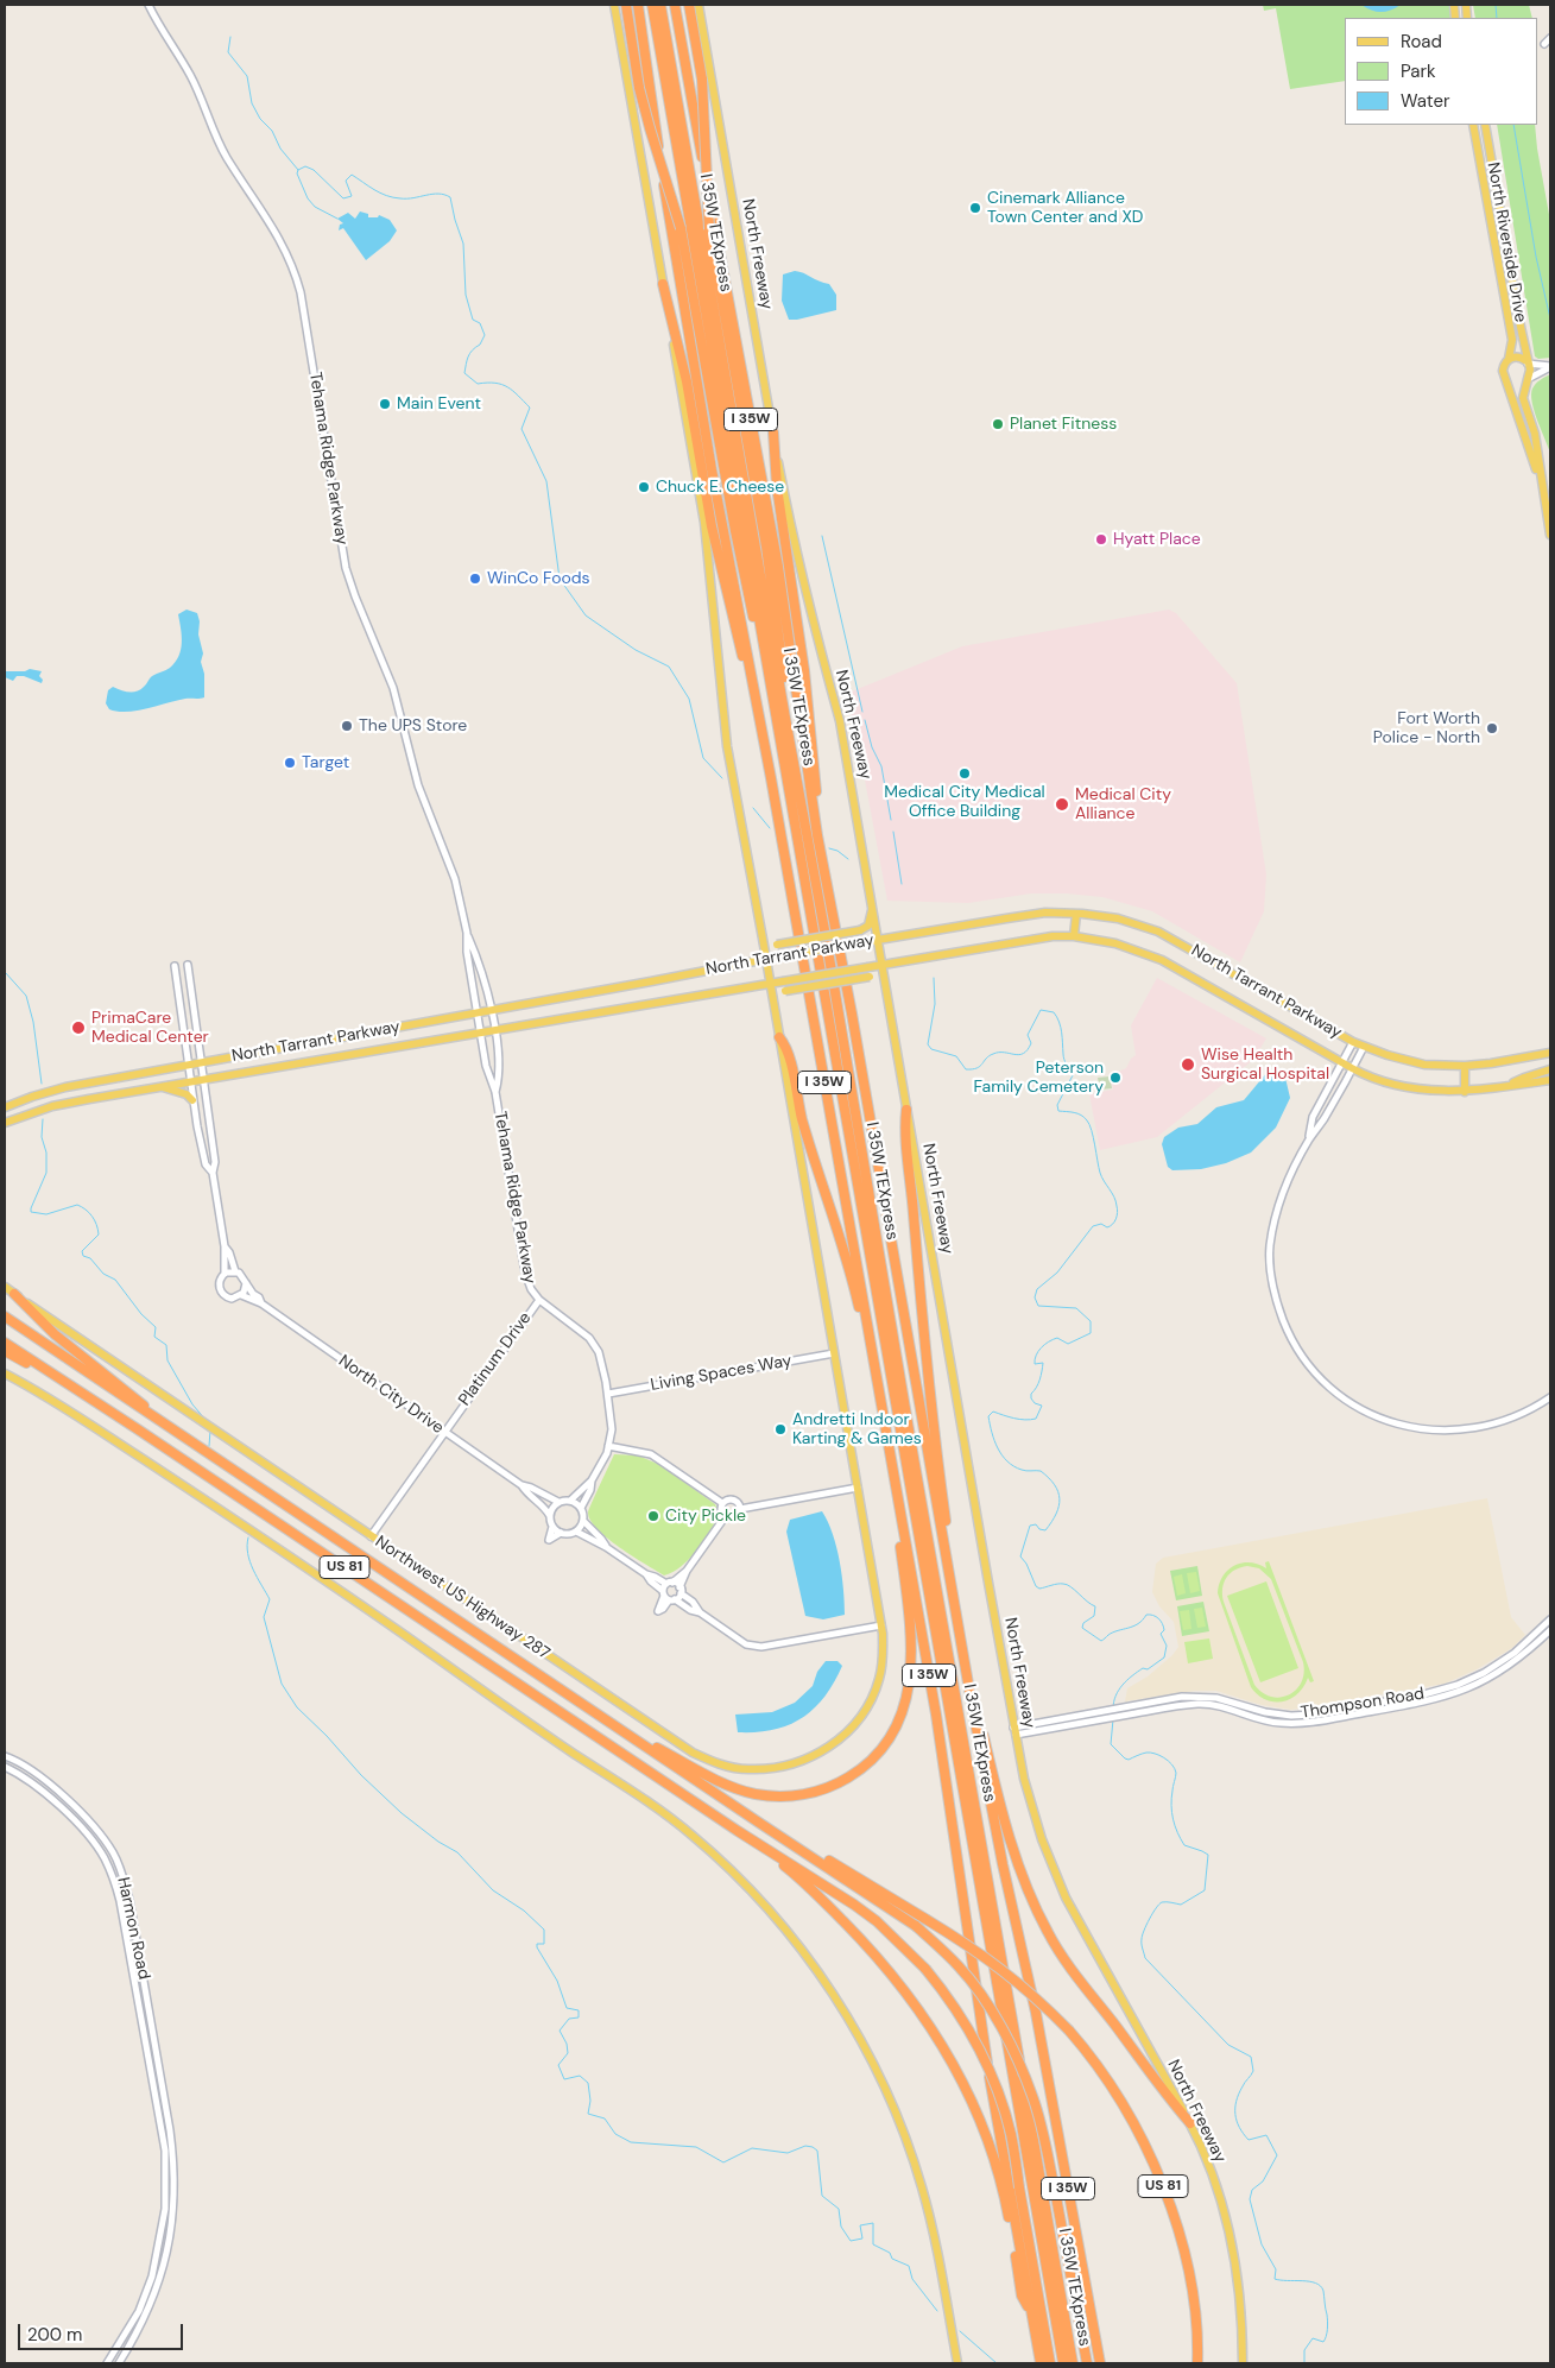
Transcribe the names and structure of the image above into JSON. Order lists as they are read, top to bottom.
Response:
{
  "streets": {
    "highway": ["I 35W TEXpress", "I 35W", "US 81"],
    "main road": [
      "North Riverside Drive",
      "North Freeway",
      "North Tarrant Parkway",
      "Northwest US Highway 287"
    ],
    "street": [
      "Tehama Ridge Parkway",
      "Platinum Drive",
      "Living Spaces Way",
      "North City Drive",
      "Thompson Road",
      "Harmon Road"
    ]
  },
  "crossings": [
    ["North Freeway", "North Tarrant Parkway"],
    ["North Freeway", "Thompson Road"],
    ["Tehama Ridge Parkway", "North Tarrant Parkway"],
    ["Tehama Ridge Parkway", "Platinum Drive"],
    ["Tehama Ridge Parkway", "Living Spaces Way"],
    ["Tehama Ridge Parkway", "North City Drive"],
    ["Platinum Drive", "North City Drive"],
    ["Platinum Drive", "Northwest US Highway 287"]
  ],
  "places": [
    "Cinemark Alliance Town Center and XD",
    "Main Event",
    "Planet Fitness",
    "Chuck E. Cheese",
    "Hyatt Place",
    "WinCo Foods",
    "The UPS Store",
    "Fort Worth Police - North",
    "Target",
    "Medical City Medical Office Building",
    "Medical City Alliance",
    "PrimaCare Medical Center",
    "Wise Health Surgical Hospital",
    "Peterson Family Cemetery",
    "Andretti Indoor Karting & Games",
    "City Pickle"
  ],
  "legend": ["Road", "Park", "Water"],
  "scale_bar": "200 m"
}
